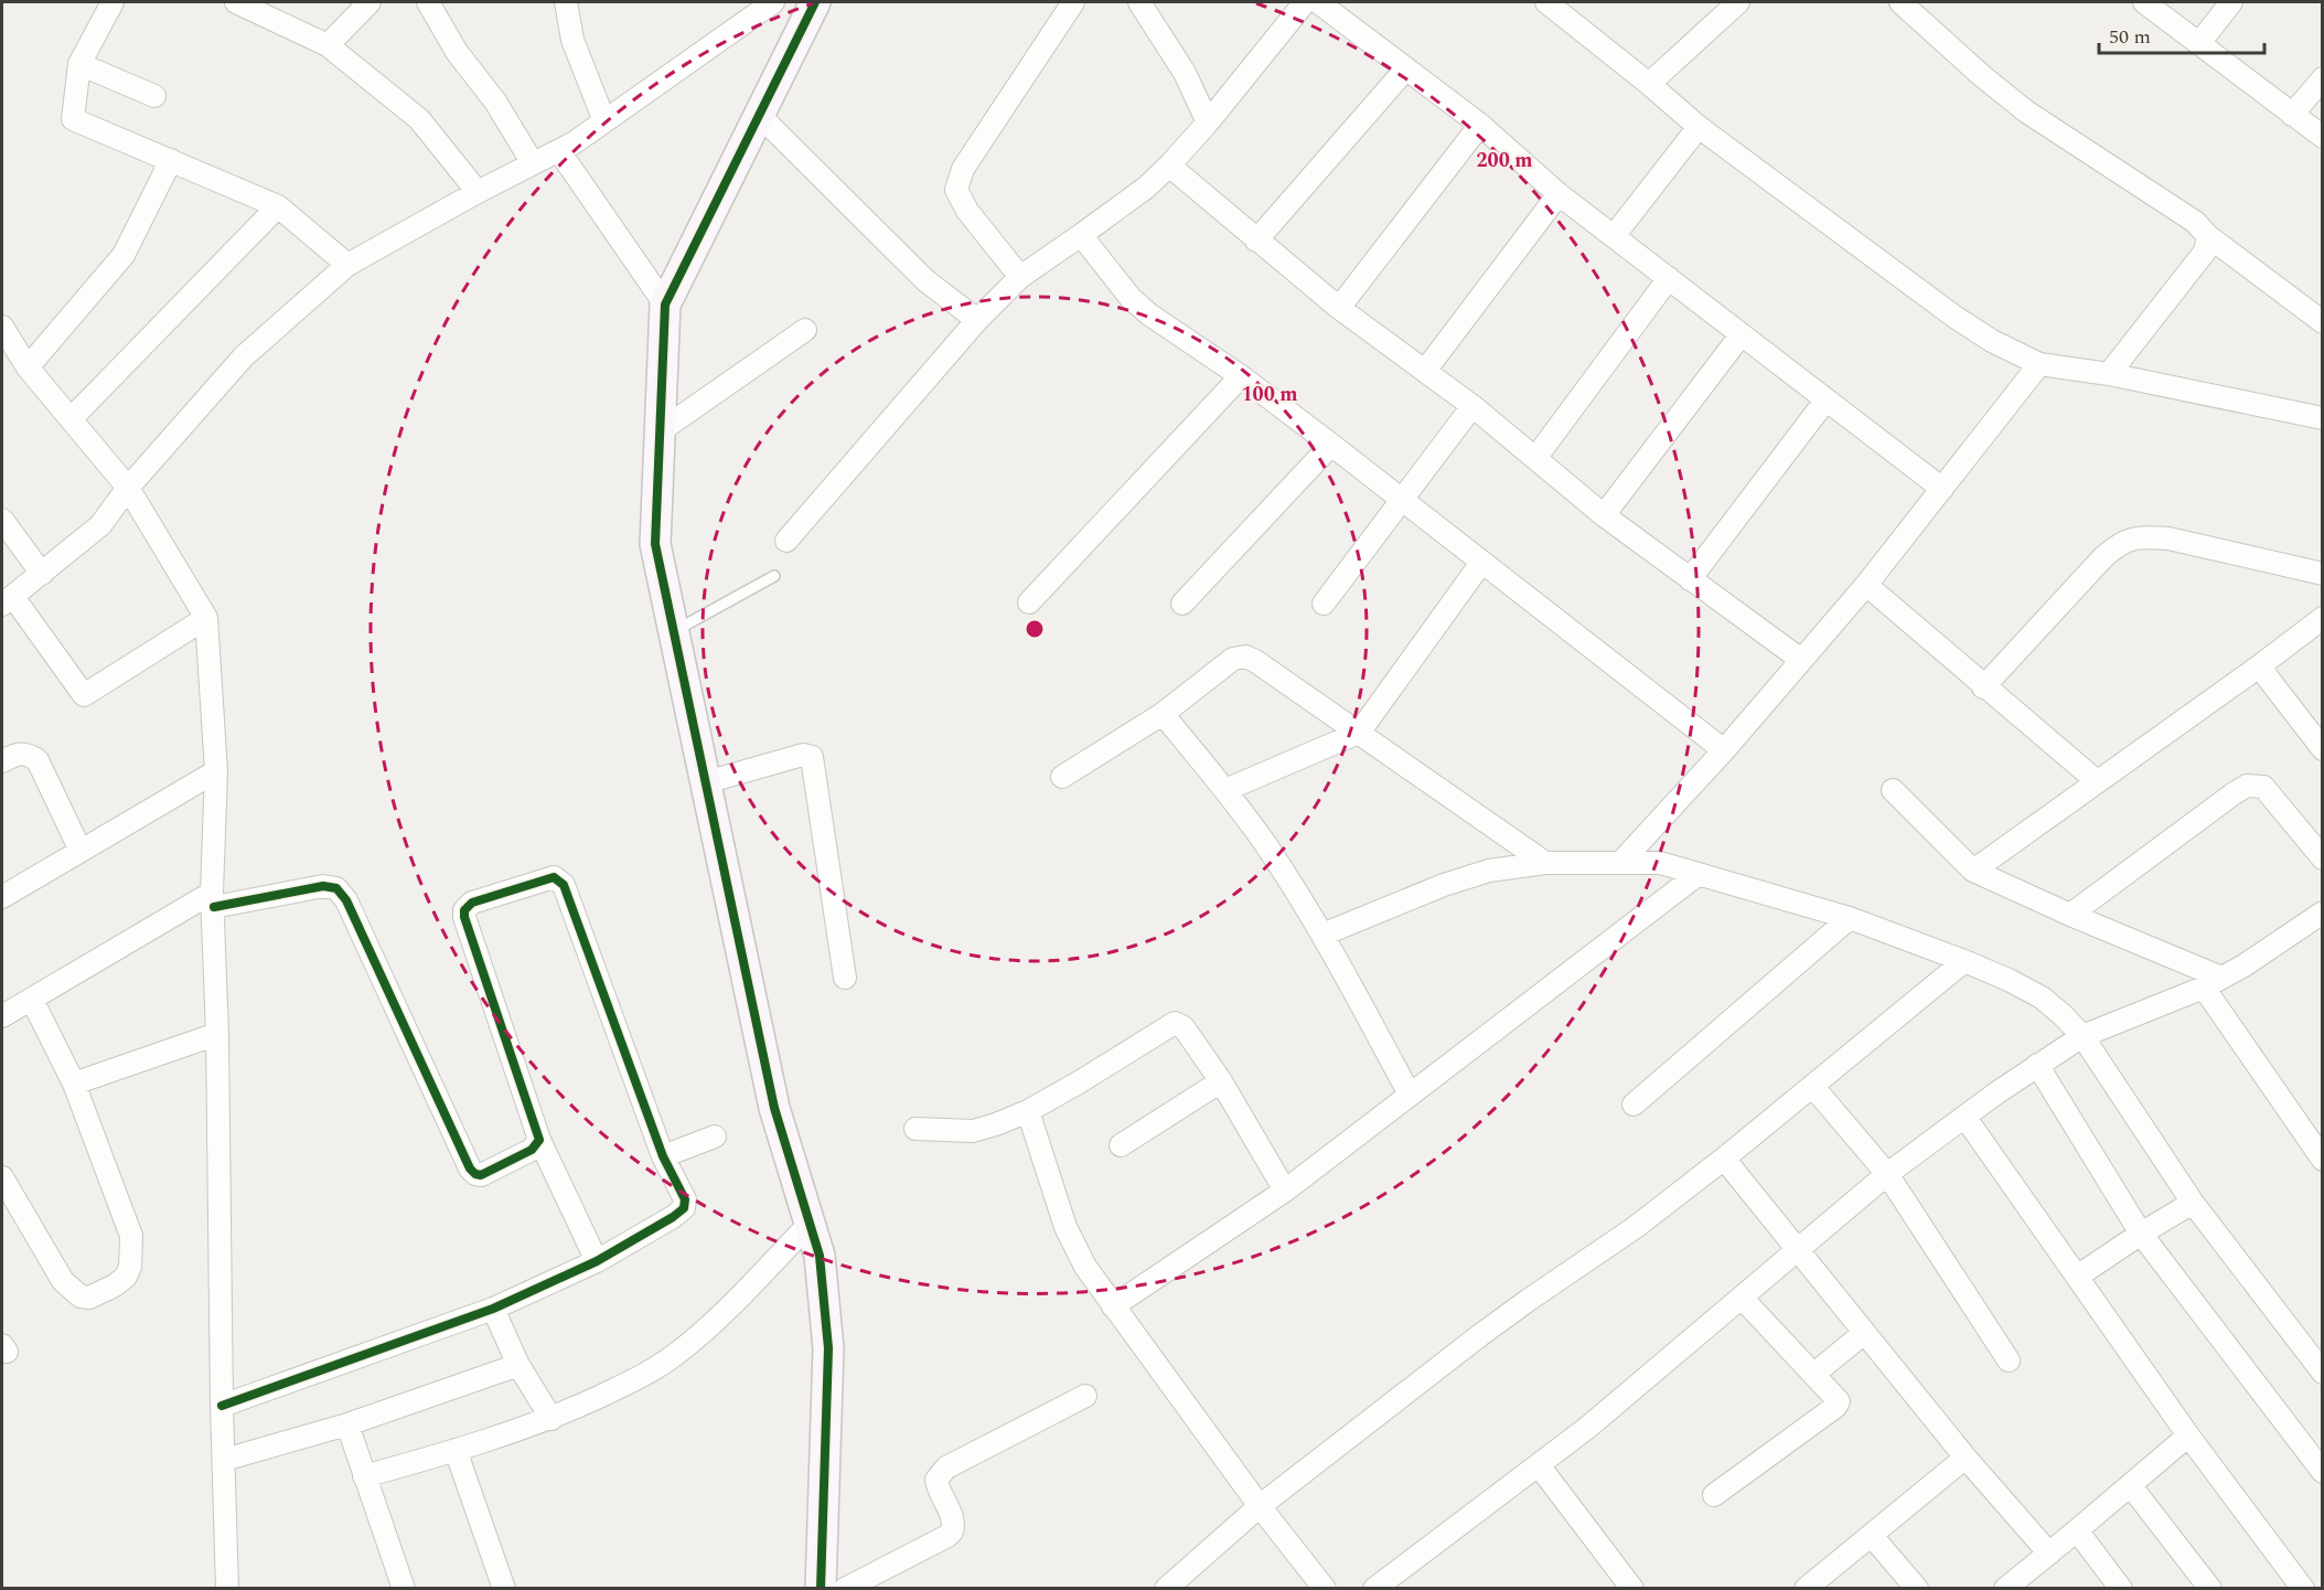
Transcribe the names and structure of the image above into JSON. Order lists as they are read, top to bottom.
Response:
{
  "scale_bar": "50 m",
  "rings": ["200 m", "100 m"]
}
